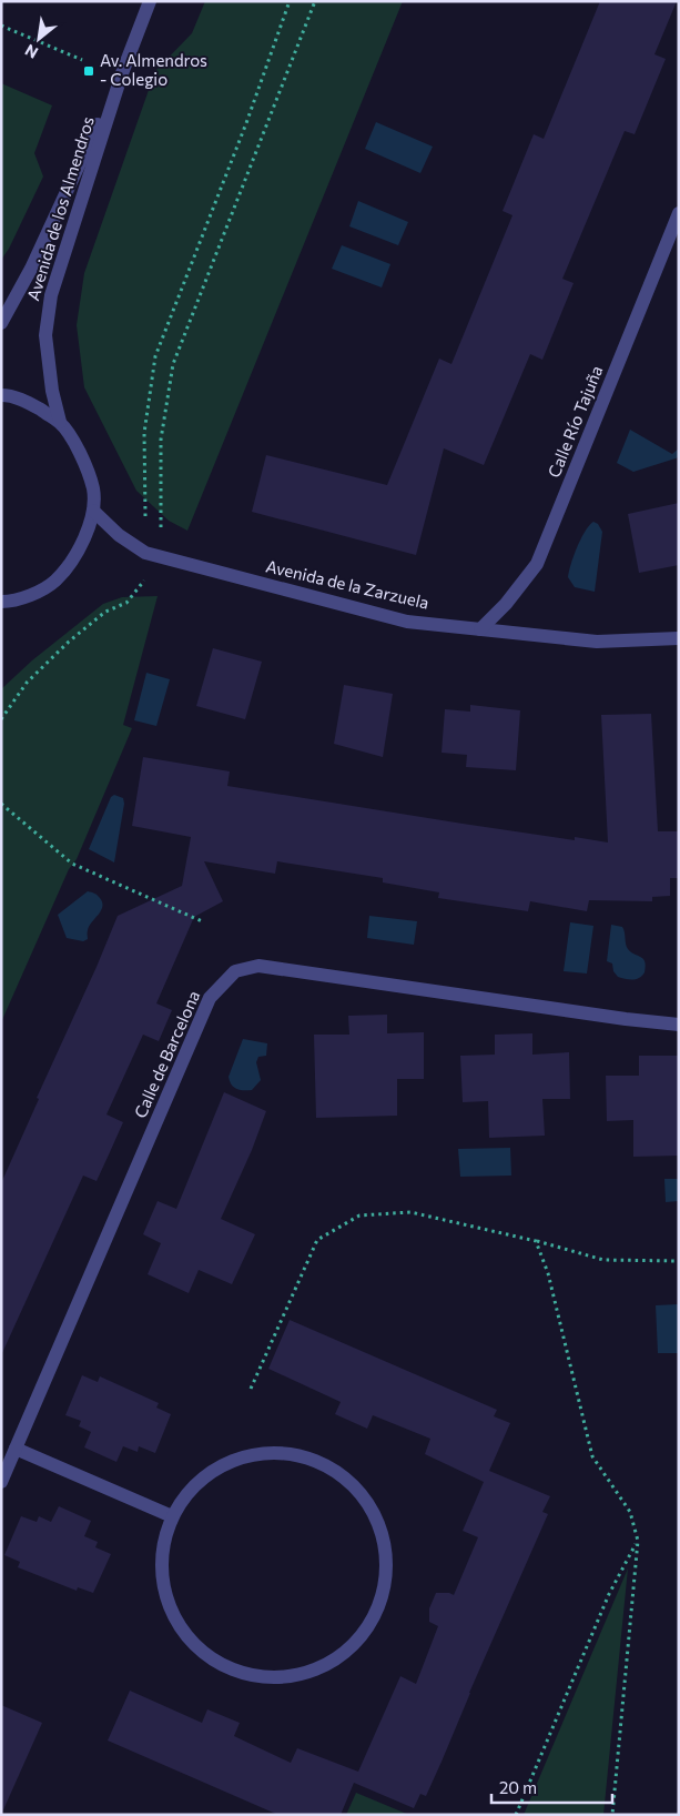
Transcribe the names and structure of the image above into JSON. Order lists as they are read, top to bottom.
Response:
{
  "streets": {
    "street": [
      "Avenida de los Almendros",
      "Calle Río Tajuña",
      "Avenida de la Zarzuela",
      "Calle de Barcelona"
    ]
  },
  "crossings": [
    ["Calle Río Tajuña", "Avenida de la Zarzuela"]
  ],
  "places": {
    "transit": ["Av. Almendros - Colegio"]
  },
  "scale_bar": "20 m",
  "north": "bottom left"
}
